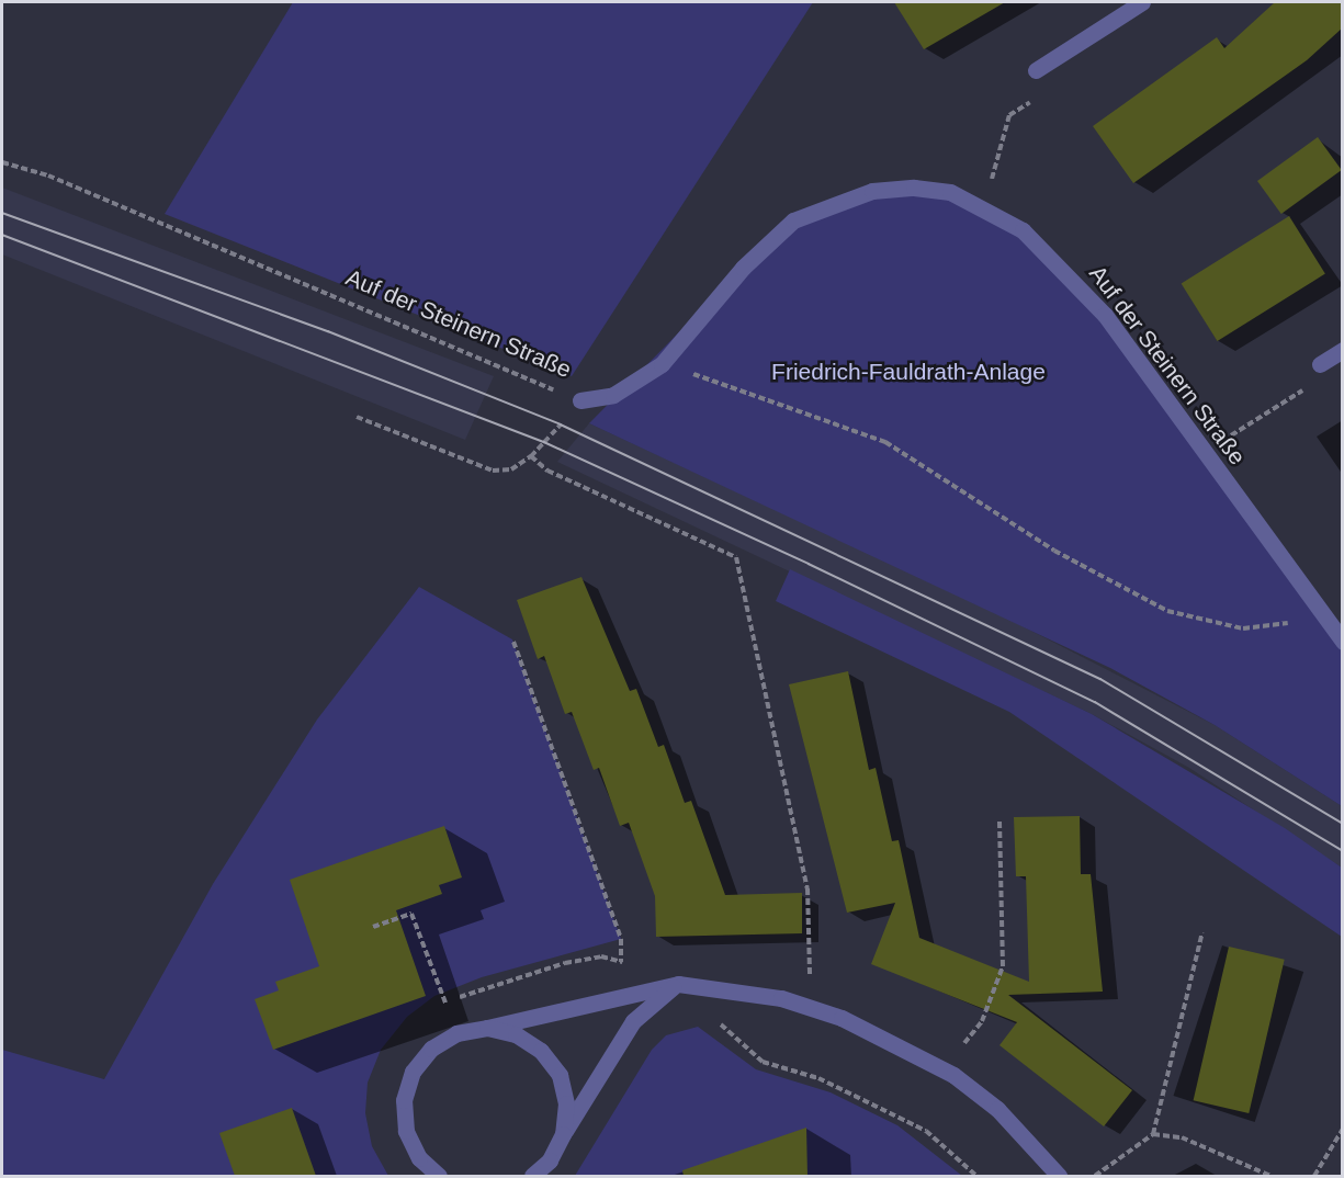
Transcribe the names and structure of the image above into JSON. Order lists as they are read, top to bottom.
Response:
{
  "streets": {
    "street": ["Auf der Steinern Straße"]
  },
  "parks": ["Friedrich-Fauldrath-Anlage"]
}
